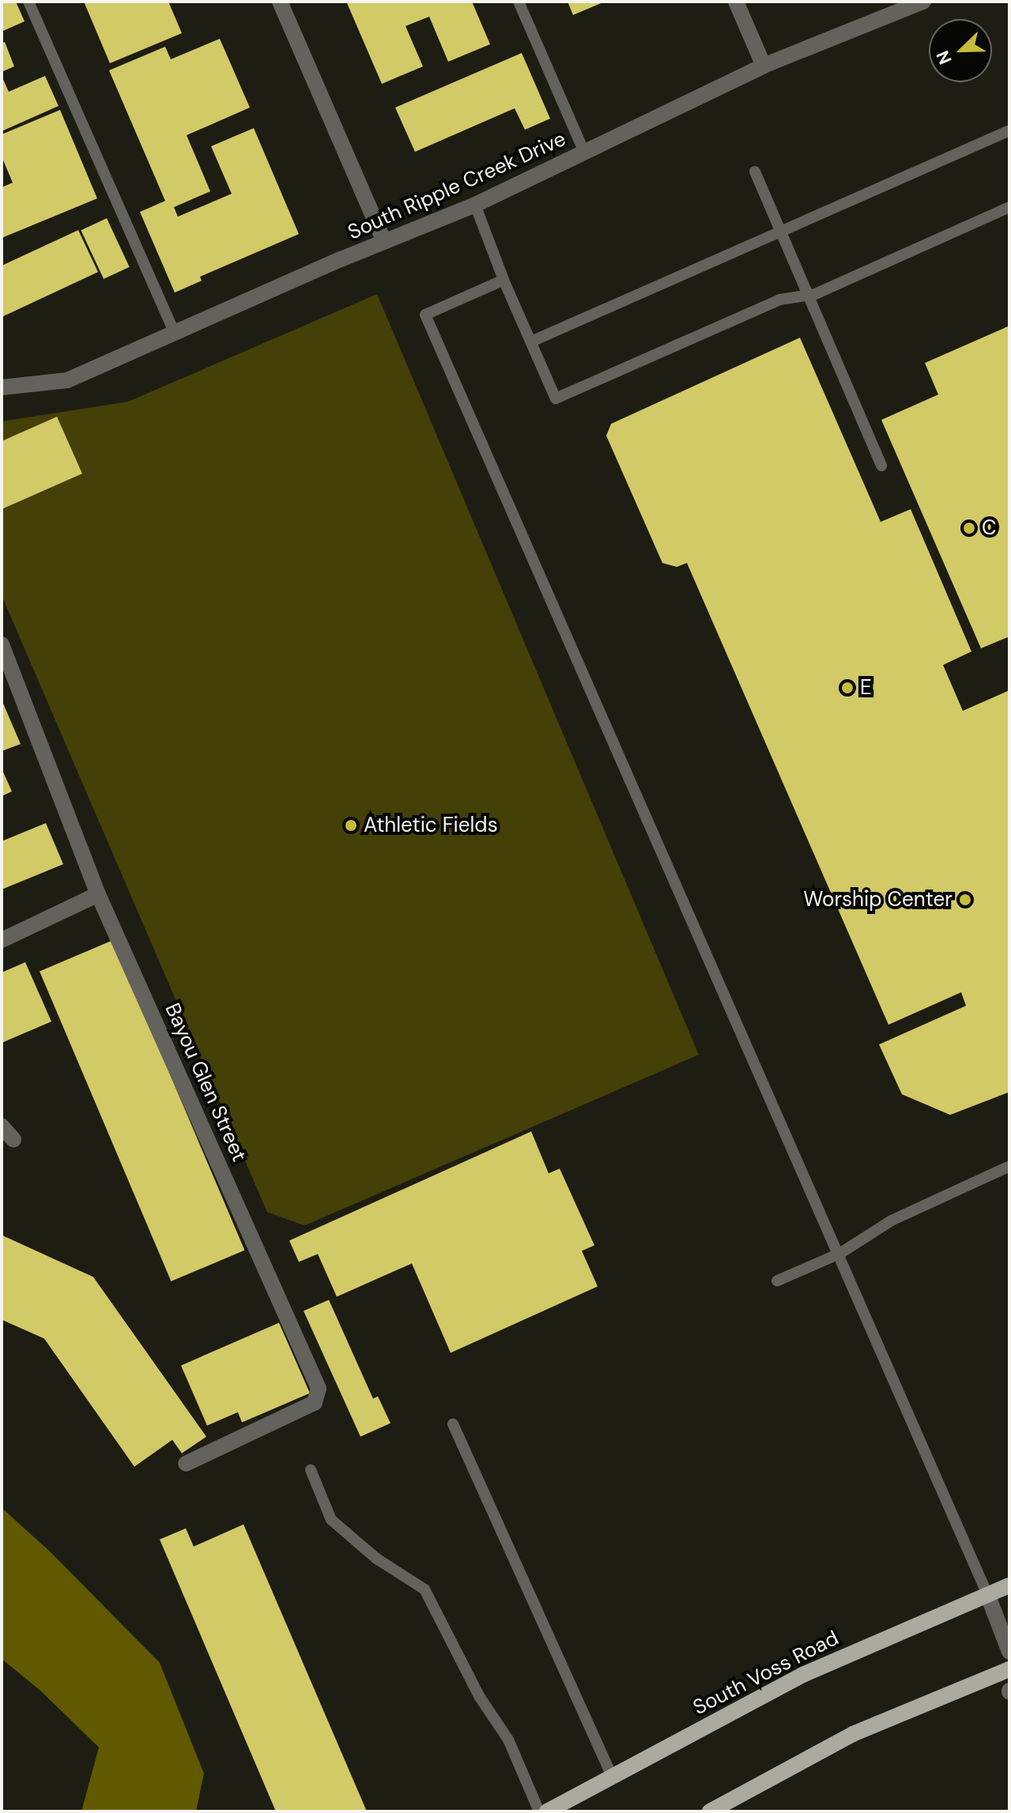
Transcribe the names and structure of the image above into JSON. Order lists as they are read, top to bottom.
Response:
{
  "streets": {
    "main road": ["South Voss Road"],
    "street": ["South Ripple Creek Drive", "Bayou Glen Street"]
  },
  "places": [
    "C",
    "E",
    "Athletic Fields",
    "Worship Center"
  ],
  "north": "bottom left"
}
